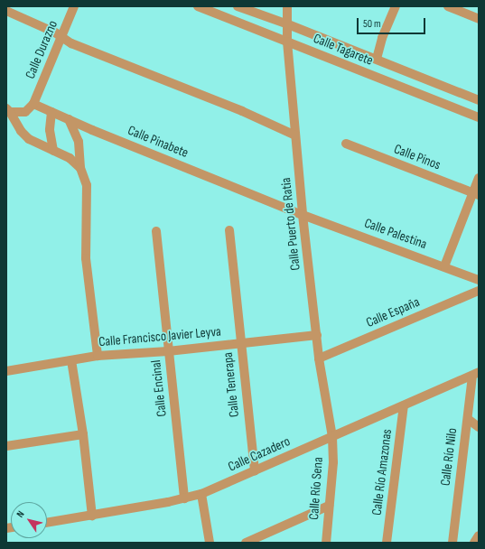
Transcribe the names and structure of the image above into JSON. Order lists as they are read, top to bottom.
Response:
{
  "streets": {
    "street": [
      "Calle Durazno",
      "Calle Tagarete",
      "Calle Pinabete",
      "Calle Pinos",
      "Calle Puerto de Ratia",
      "Calle Palestina",
      "Calle España",
      "Calle Francisco Javier Leyva",
      "Calle Tenerapa",
      "Calle Encinal",
      "Calle Cazadero",
      "Calle Río Nilo",
      "Calle Río Amazonas",
      "Calle Río Sena"
    ]
  },
  "crossings": [
    ["Calle Durazno", "Calle Pinabete"],
    ["Calle Tagarete", "Calle Puerto de Ratia"],
    ["Calle Pinabete", "Calle Puerto de Ratia"],
    ["Calle Pinabete", "Calle Palestina"],
    ["Calle Puerto de Ratia", "Calle Palestina"],
    ["Calle Puerto de Ratia", "Calle España"],
    ["Calle Puerto de Ratia", "Calle Francisco Javier Leyva"],
    ["Calle Puerto de Ratia", "Calle Cazadero"],
    ["Calle Puerto de Ratia", "Calle Río Sena"],
    ["Calle Francisco Javier Leyva", "Calle Tenerapa"],
    ["Calle Francisco Javier Leyva", "Calle Encinal"],
    ["Calle Tenerapa", "Calle Cazadero"],
    ["Calle Encinal", "Calle Cazadero"],
    ["Calle Cazadero", "Calle Río Nilo"],
    ["Calle Cazadero", "Calle Río Amazonas"],
    ["Calle Cazadero", "Calle Río Sena"]
  ],
  "scale_bar": "50 m",
  "north": "top left"
}
